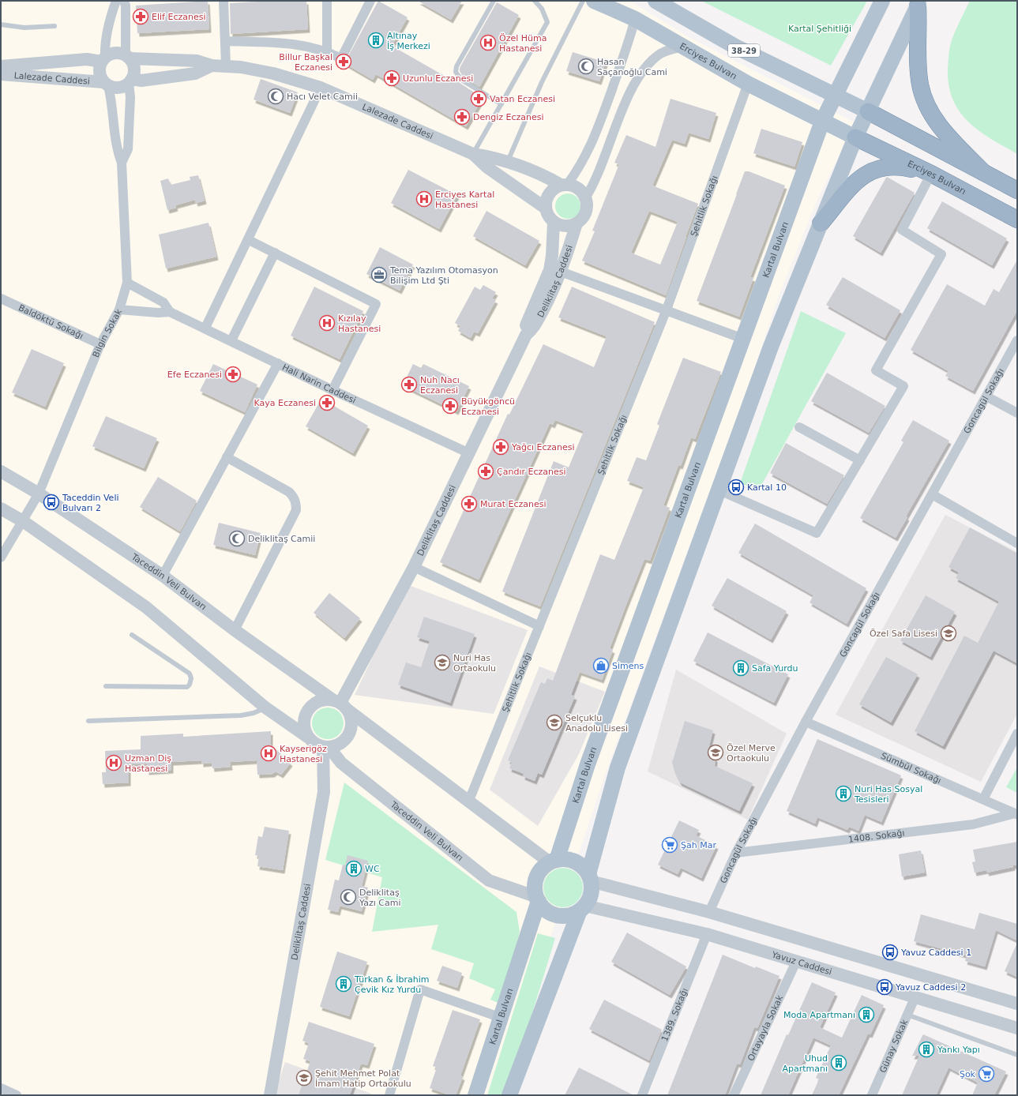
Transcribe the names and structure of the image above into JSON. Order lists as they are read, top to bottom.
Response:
{
  "streets": {
    "highway": ["Erciyes Bulvarı"],
    "main road": ["38-29", "Kartal Bulvarı"],
    "street": [
      "Lalezade Caddesi",
      "Şehitlik Sokağı",
      "Deliklitaş Caddesi",
      "Baldöktü Sokağı",
      "Bilgin Sokak",
      "Hali Narin Caddesi",
      "Goncagül Sokağı",
      "Taceddin Veli Bulvarı",
      "Sümbül Sokağı",
      "1408. Sokağı",
      "Yavuz Caddesi",
      "1389. Sokağı",
      "Ortayayla Sokak",
      "Günay Sokak"
    ]
  },
  "crossings": [
    ["38-29", "Kartal Bulvarı"],
    ["Erciyes Bulvarı", "Şehitlik Sokağı"],
    ["Erciyes Bulvarı", "Kartal Bulvarı"],
    ["Lalezade Caddesi", "Deliklitaş Caddesi"],
    ["Lalezade Caddesi", "Bilgin Sokak"],
    ["Şehitlik Sokağı", "Taceddin Veli Bulvarı"],
    ["Kartal Bulvarı", "Taceddin Veli Bulvarı"],
    ["Kartal Bulvarı", "Yavuz Caddesi"],
    ["Deliklitaş Caddesi", "Hali Narin Caddesi"],
    ["Deliklitaş Caddesi", "Taceddin Veli Bulvarı"],
    ["Baldöktü Sokağı", "Bilgin Sokak"],
    ["Bilgin Sokak", "Hali Narin Caddesi"],
    ["Bilgin Sokak", "Taceddin Veli Bulvarı"],
    ["Goncagül Sokağı", "Sümbül Sokağı"],
    ["Goncagül Sokağı", "1408. Sokağı"],
    ["Taceddin Veli Bulvarı", "Yavuz Caddesi"],
    ["Sümbül Sokağı", "1408. Sokağı"],
    ["Yavuz Caddesi", "1389. Sokağı"],
    ["Yavuz Caddesi", "Ortayayla Sokak"],
    ["Yavuz Caddesi", "Günay Sokak"]
  ],
  "parks": ["Kartal Şehitliği"],
  "places": {
    "pharmacy": [
      "Elif Eczanesi",
      "Billur Başkal Eczanesi",
      "Uzunlu Eczanesi",
      "Vatan Eczanesi",
      "Dengiz Eczanesi",
      "Efe Eczanesi",
      "Nuh Nacı Eczanesi",
      "Kaya Eczanesi",
      "Büyükgöncü Eczanesi",
      "Yağcı Eczanesi",
      "Çandır Eczanesi",
      "Murat Eczanesi"
    ],
    "building": [
      "Altınay İş Merkezi",
      "Safa Yurdu",
      "Nuri Has Sosyal Tesisleri",
      "WC",
      "Türkan & İbrahim Çevik Kız Yurdu",
      "Moda Apartmanı",
      "Yankı Yapı",
      "Uhud Apartmanı"
    ],
    "hospital": [
      "Özel Hüma Hastanesi",
      "Erciyes Kartal Hastanesi",
      "Kızılay Hastanesi",
      "Kayserigöz Hastanesi",
      "Uzman Diş Hastanesi"
    ],
    "mosque": [
      "Hasan Saçanoğlu Cami",
      "Hacı Velet Camii",
      "Deliklitaş Camii",
      "Deliklitaş Yazı Cami"
    ],
    "office": ["Tema Yazılım Otomasyon Bilişim Ltd Şti"],
    "bus stop": [
      "Kartal 10",
      "Taceddin Veli Bulvarı 2",
      "Yavuz Caddesi 1",
      "Yavuz Caddesi 2"
    ],
    "school or university": [
      "Özel Safa Lisesi",
      "Nuri Has Ortaokulu",
      "Selçuklu Anadolu Lisesi",
      "Özel Merve Ortaokulu",
      "Şehit Mehmet Polat İmam Hatip Ortaokulu"
    ],
    "shop": ["Simens"],
    "supermarket": ["Şah Mar", "Şok"]
  }
}
